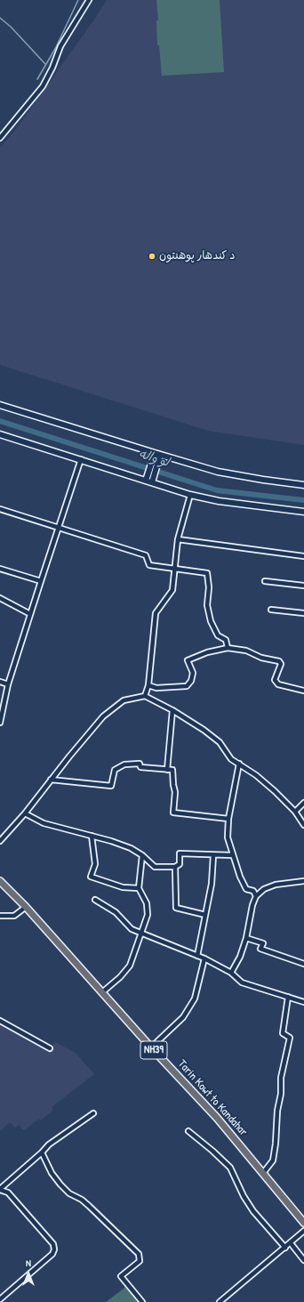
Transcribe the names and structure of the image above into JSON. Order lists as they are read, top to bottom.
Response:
{
  "streets": {
    "main road": ["NH39", "Tarin Kowt to Kandahar"]
  },
  "water": ["لو واله"],
  "places": ["د کندهار پوهنتون"],
  "north": "top"
}
